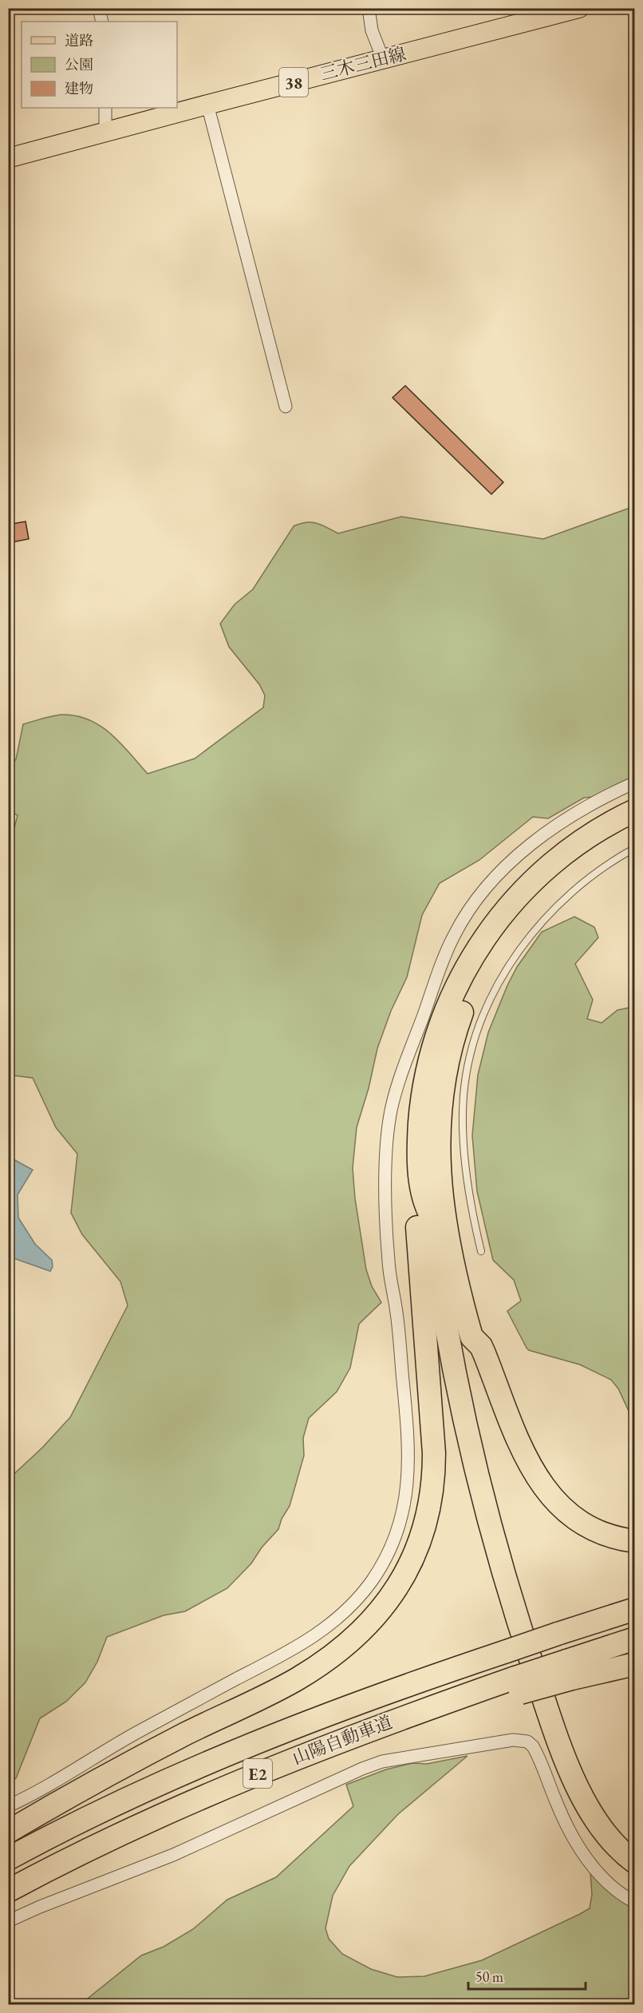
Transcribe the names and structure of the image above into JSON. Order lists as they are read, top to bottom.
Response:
{
  "streets": {
    "highway": ["山陽自動車道", "E2"],
    "main road": ["三木三田線", "38"]
  },
  "legend": ["道路", "公園", "建物"],
  "scale_bar": "50 m"
}
